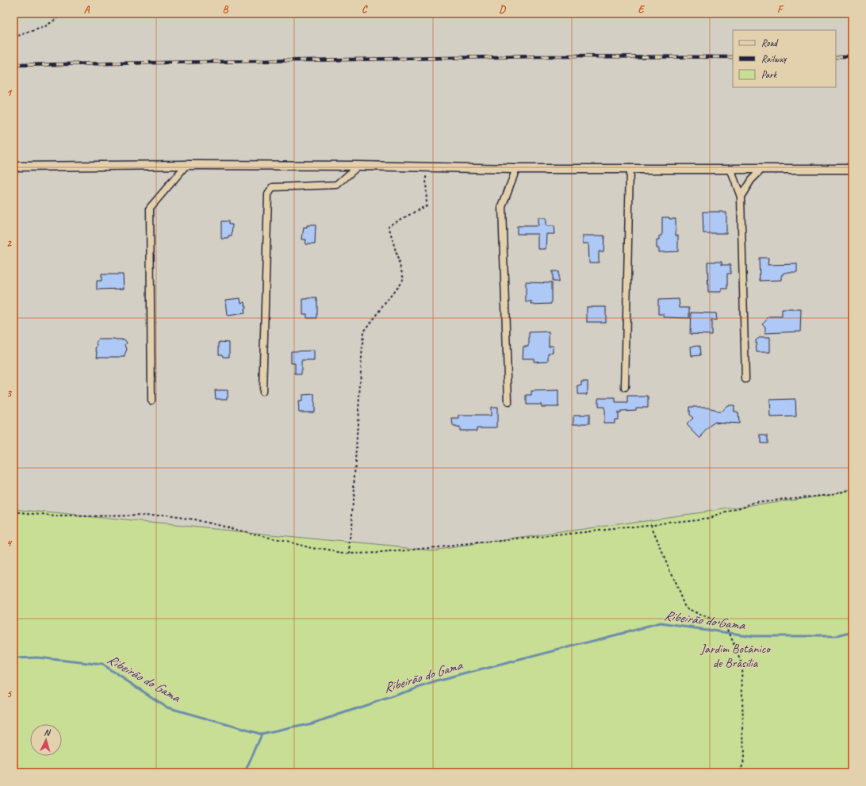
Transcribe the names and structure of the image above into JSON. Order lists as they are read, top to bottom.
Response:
{
  "water": ["Ribeirão do Gama"],
  "parks": ["Jardim Botânico de Brasília"],
  "legend": ["Road", "Railway", "Park"],
  "north": "top",
  "grid": {
    "columns": [
      "A",
      "B",
      "C",
      "D",
      "E",
      "F"
    ],
    "rows": [
      "1",
      "2",
      "3",
      "4",
      "5"
    ]
  }
}
